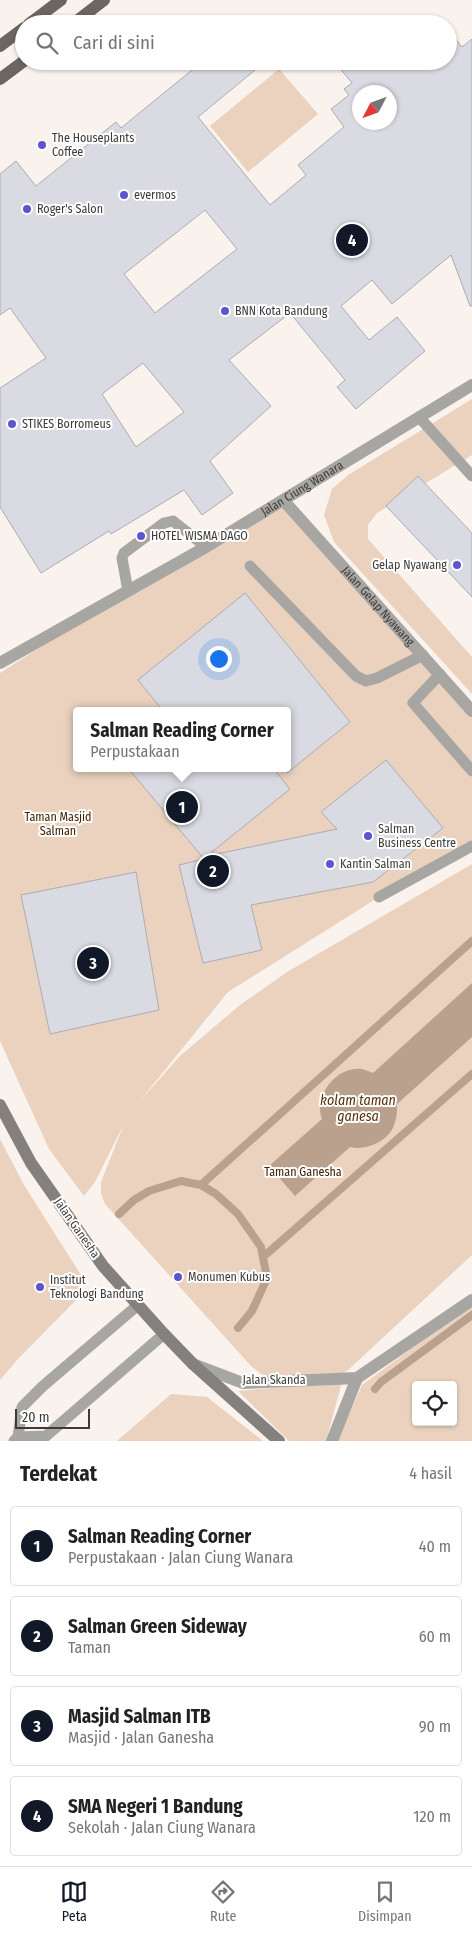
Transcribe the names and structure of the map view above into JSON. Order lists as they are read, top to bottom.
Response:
{
  "streets": {
    "street": [
      "Jalan Ciung Wanara",
      "Jalan Gelap Nyawang",
      "Jalan Ganesha",
      "Jalan Skanda"
    ]
  },
  "crossings": [
    ["Jalan Ciung Wanara", "Jalan Gelap Nyawang"],
    ["Jalan Ganesha", "Jalan Skanda"]
  ],
  "water": ["kolam taman ganesa"],
  "parks": ["Taman Masjid Salman", "Taman Ganesha"],
  "places": [
    "The Houseplants Coffee",
    "evermos",
    "Roger's Salon",
    "BNN Kota Bandung",
    "STIKES Borromeus",
    "HOTEL WISMA DAGO",
    "Gelap Nyawang",
    "Salman Business Centre",
    "Kantin Salman",
    "Monumen Kubus",
    "Institut Teknologi Bandung"
  ],
  "scale_bar": "20 m",
  "north": "bottom left",
  "page": {
    "search": "Cari di sini",
    "pins": [
      "4",
      "1",
      "2",
      "3"
    ],
    "popup": ["Salman Reading Corner", "Perpustakaan"],
    "scale": "20 m",
    "heading": ["Terdekat", "4 hasil"],
    "list": [
      {
        "mark": "1",
        "name": "Salman Reading Corner",
        "note": "Perpustakaan · Jalan Ciung Wanara",
        "value": "40 m"
      },
      {
        "mark": "2",
        "name": "Salman Green Sideway",
        "note": "Taman",
        "value": "60 m"
      },
      {
        "mark": "3",
        "name": "Masjid Salman ITB",
        "note": "Masjid · Jalan Ganesha",
        "value": "90 m"
      },
      {
        "mark": "4",
        "name": "SMA Negeri 1 Bandung",
        "note": "Sekolah · Jalan Ciung Wanara",
        "value": "120 m"
      }
    ],
    "nav": ["Peta", "Rute", "Disimpan"]
  }
}
